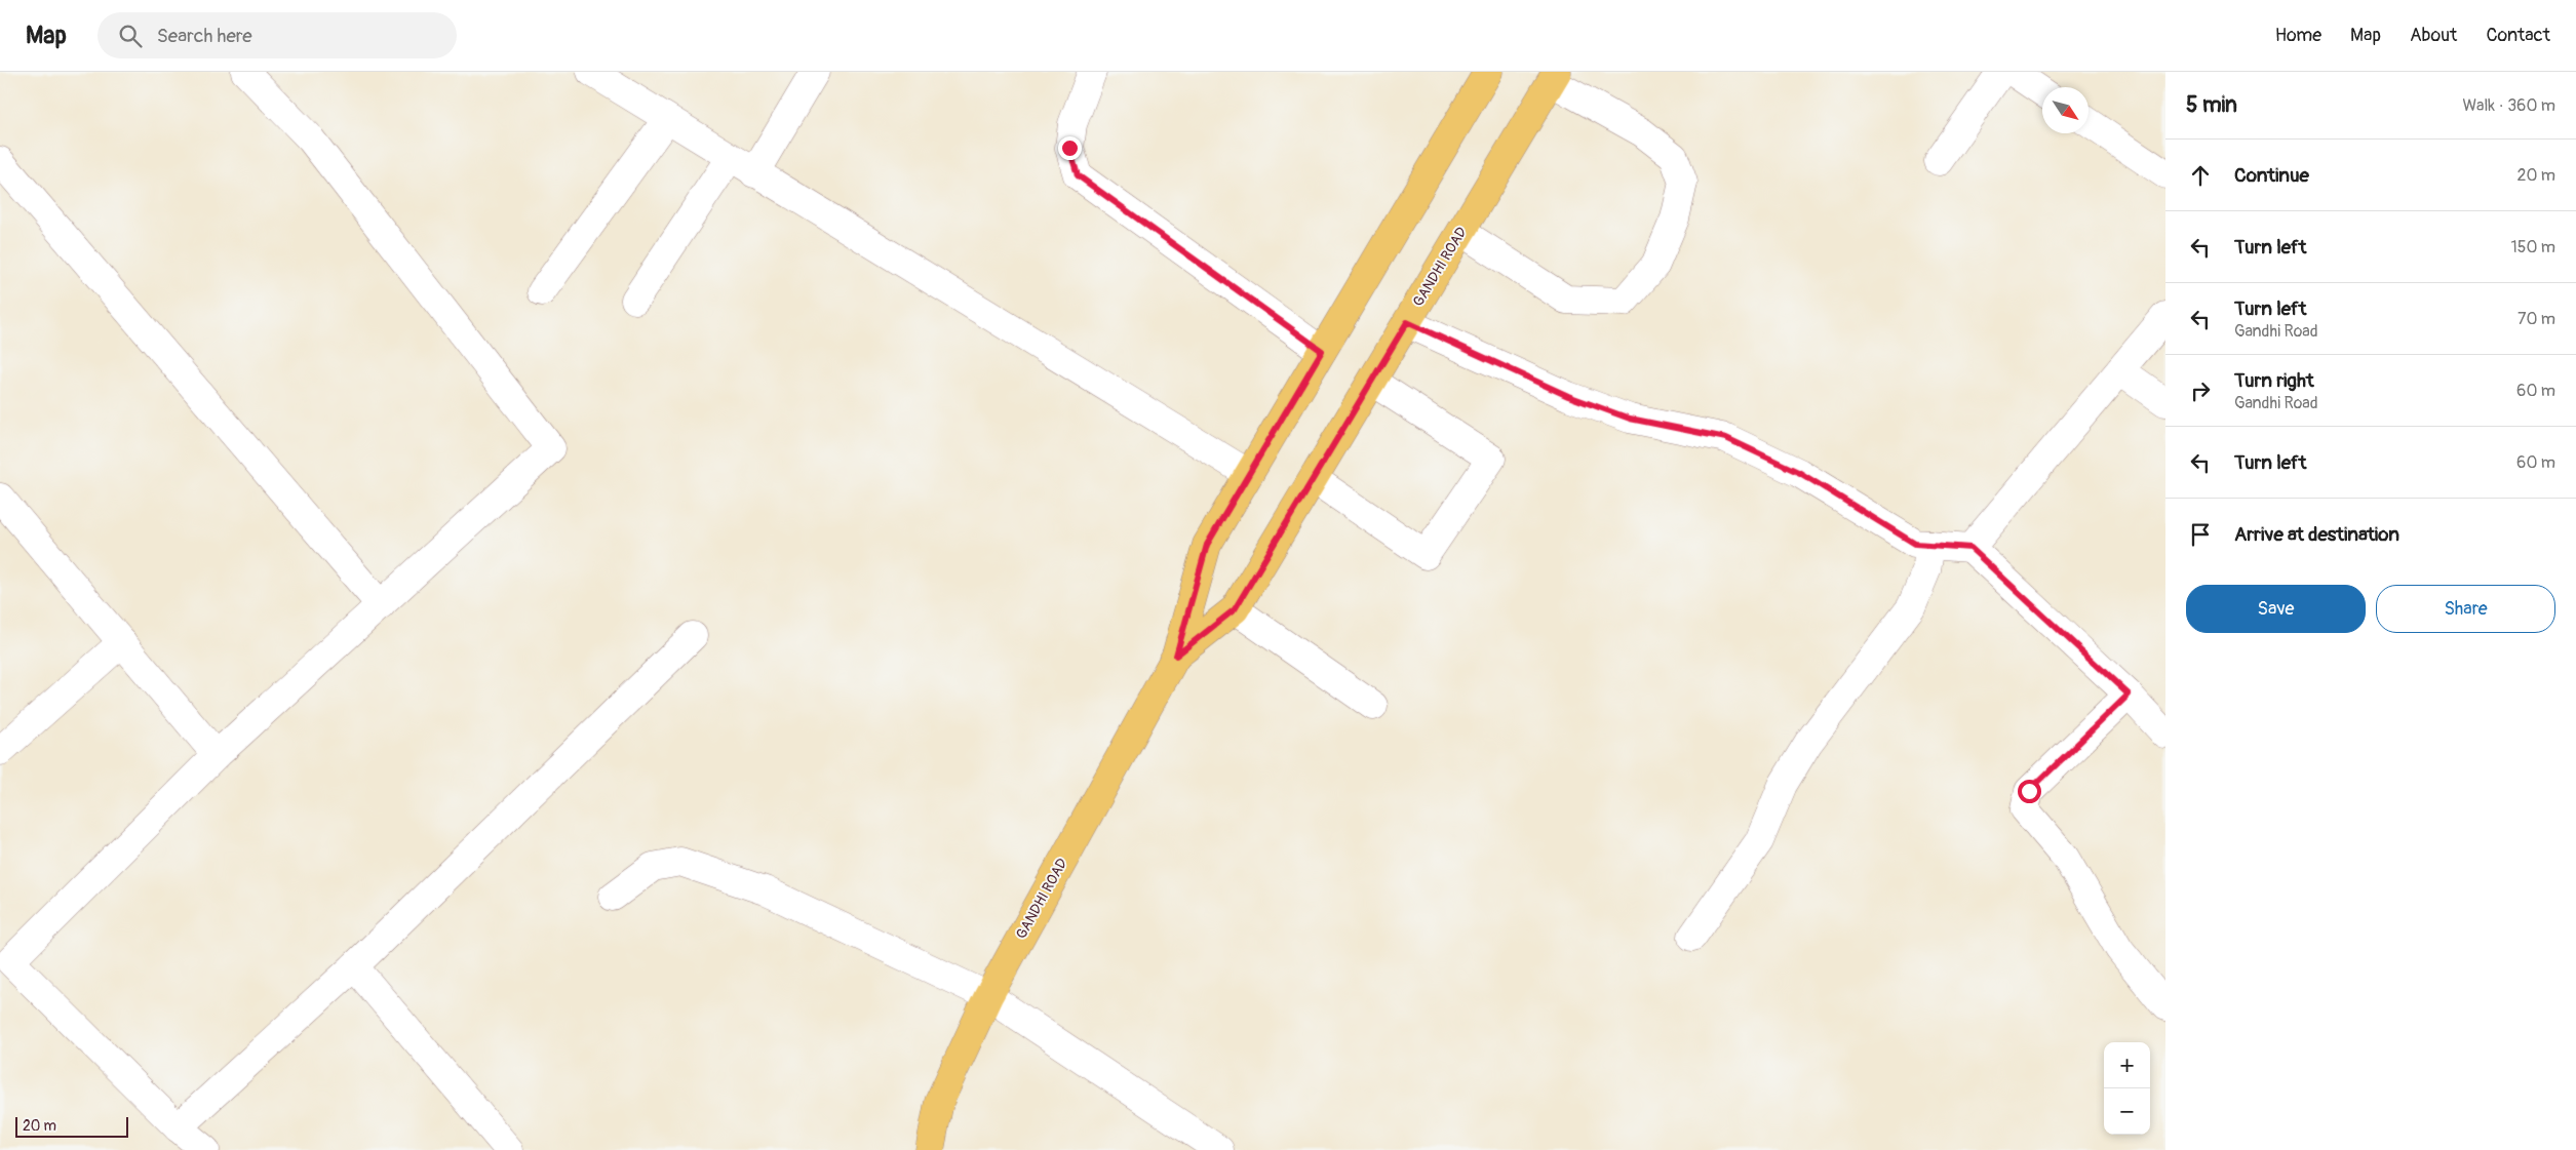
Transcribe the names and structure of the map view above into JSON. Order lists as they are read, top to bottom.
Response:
{
  "streets": {
    "main road": ["GANDHI ROAD"]
  },
  "scale_bar": "20 m",
  "north": "bottom right",
  "page": {
    "header": "Map",
    "search": "Search here",
    "nav": [
      "Home",
      "Map",
      "About",
      "Contact"
    ],
    "heading": ["5 min", "Walk · 360 m"],
    "list": [
      ["Continue", "20 m"],
      ["Turn left", "150 m"],
      ["Turn left", "Gandhi Road", "70 m"],
      ["Turn right", "Gandhi Road", "60 m"],
      ["Turn left", "60 m"],
      "Arrive at destination"
    ],
    "buttons": ["Save", "Share"],
    "map_buttons": ["+", "−"],
    "scale": "20 m"
  }
}
